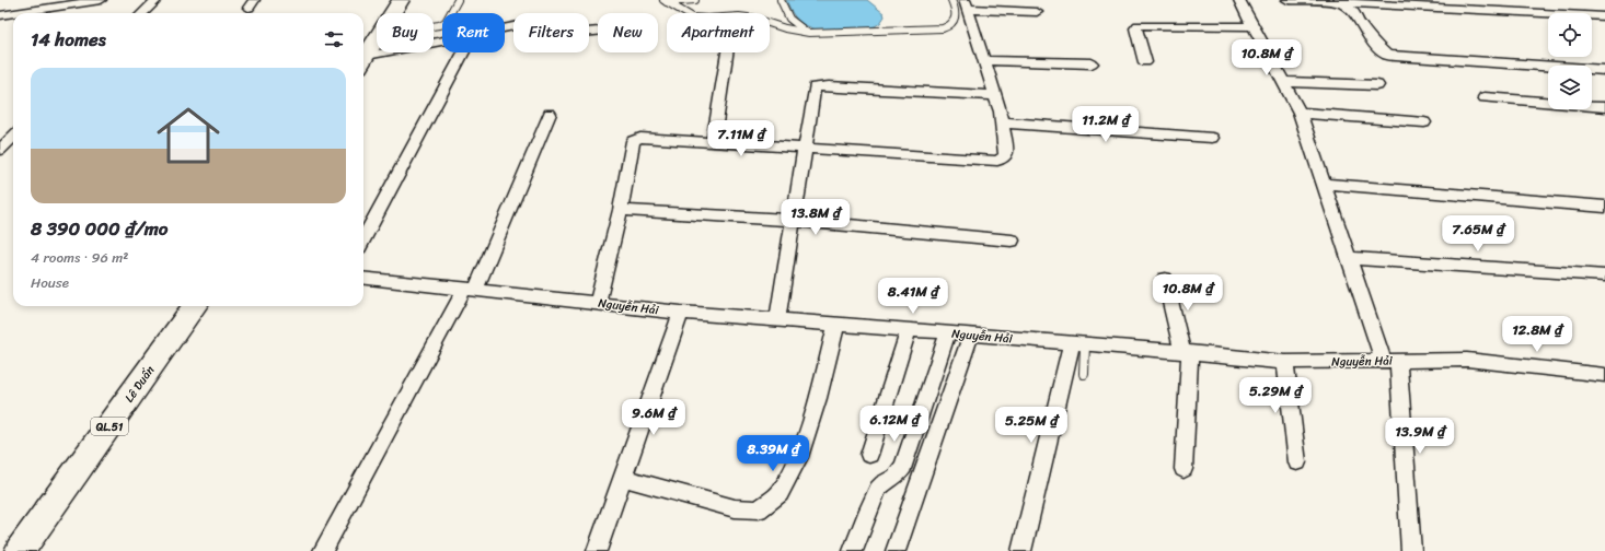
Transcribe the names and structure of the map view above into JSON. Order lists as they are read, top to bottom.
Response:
{
  "streets": {
    "main road": ["Lê Duẩn", "QL.51"],
    "street": ["Nguyễn Hải"]
  },
  "page": {
    "chip": [
      "Buy",
      "Rent",
      "Filters",
      "New",
      "Apartment"
    ],
    "heading": "14 homes",
    "price": [
      "10.8M ₫",
      "11.2M ₫",
      "7.11M ₫",
      "13.8M ₫",
      "7.65M ₫",
      "10.8M ₫",
      "8.41M ₫",
      "12.8M ₫",
      "5.29M ₫",
      "9.6M ₫",
      "6.12M ₫",
      "5.25M ₫",
      "13.9M ₫",
      "8.39M ₫"
    ],
    "list": [
      {
        "name": "8 390 000 ₫/mo",
        "note": "4 rooms · 96 m² · House"
      }
    ]
  }
}
